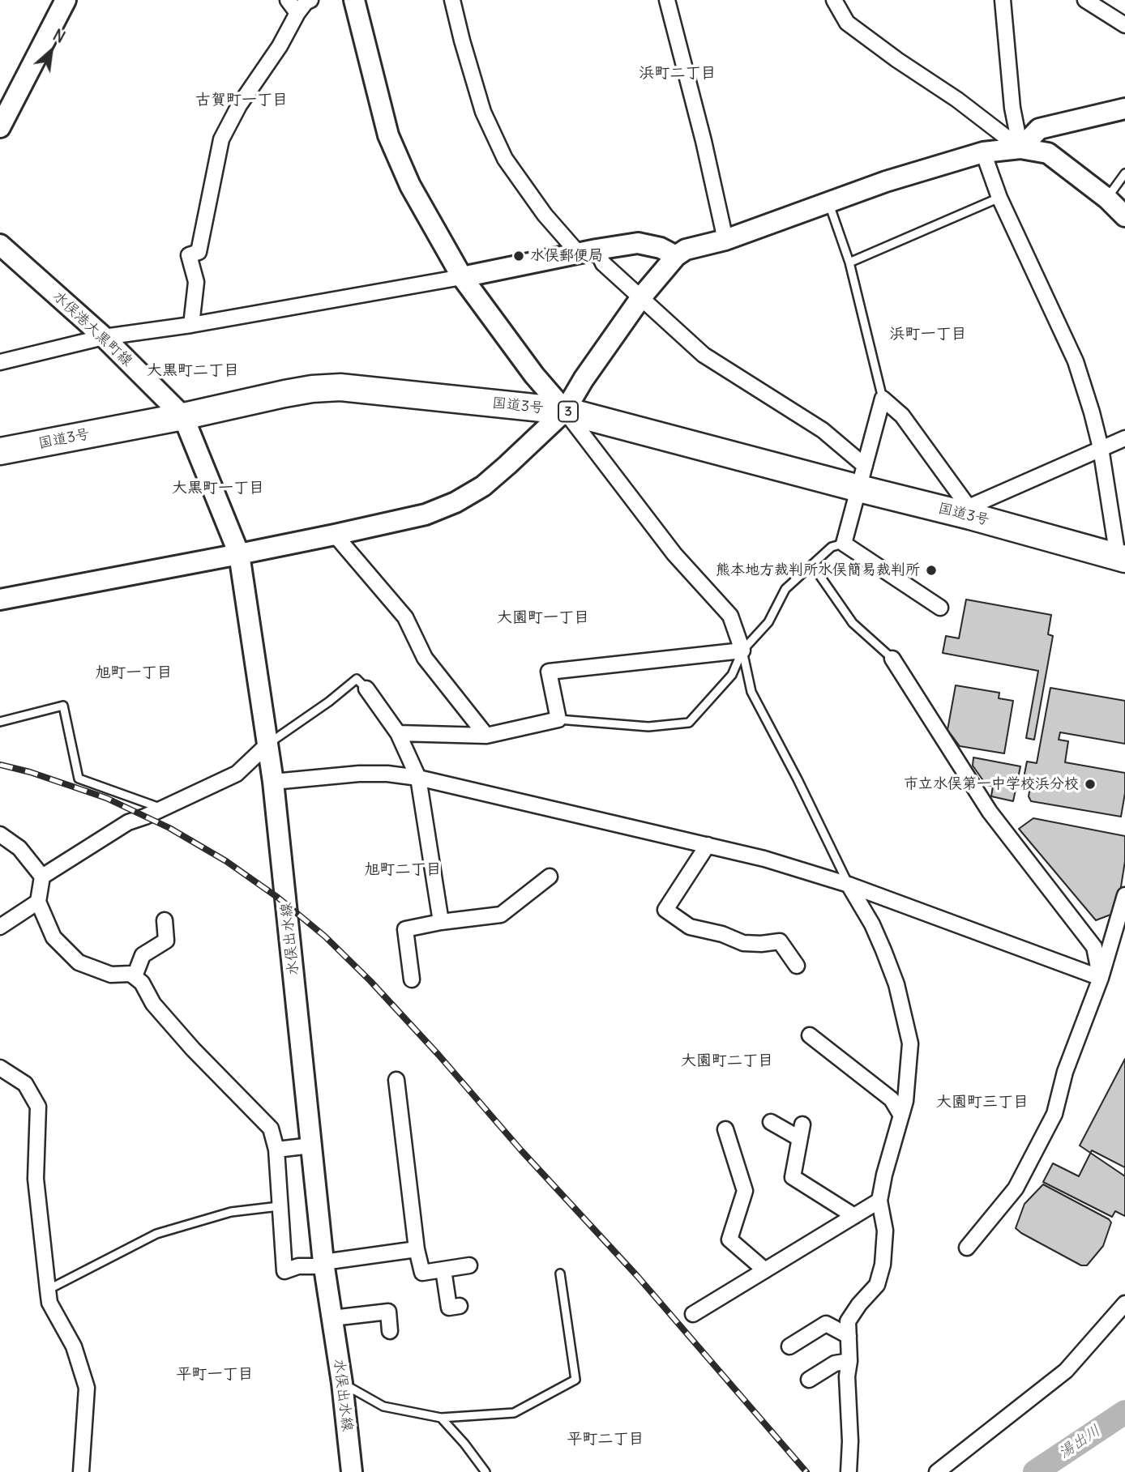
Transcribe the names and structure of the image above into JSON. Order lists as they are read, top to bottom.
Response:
{
  "streets": {
    "highway": ["国道3号", "3"],
    "street": ["水俣港大黒町線", "水俣出水線"]
  },
  "crossings": [
    ["水俣港大黒町線", "国道3号"],
    ["水俣港大黒町線", "水俣出水線"],
    ["国道3号", "水俣出水線"]
  ],
  "districts": [
    "浜町二丁目",
    "古賀町一丁目",
    "浜町一丁目",
    "大黒町二丁目",
    "大黒町一丁目",
    "大園町一丁目",
    "旭町一丁目",
    "旭町二丁目",
    "大園町二丁目",
    "大園町三丁目",
    "平町一丁目",
    "平町二丁目"
  ],
  "water": ["湯出川"],
  "places": ["水俣郵便局", "熊本地方裁判所水俣簡易裁判所", "市立水俣第一中学校浜分校"],
  "north": "top right"
}
